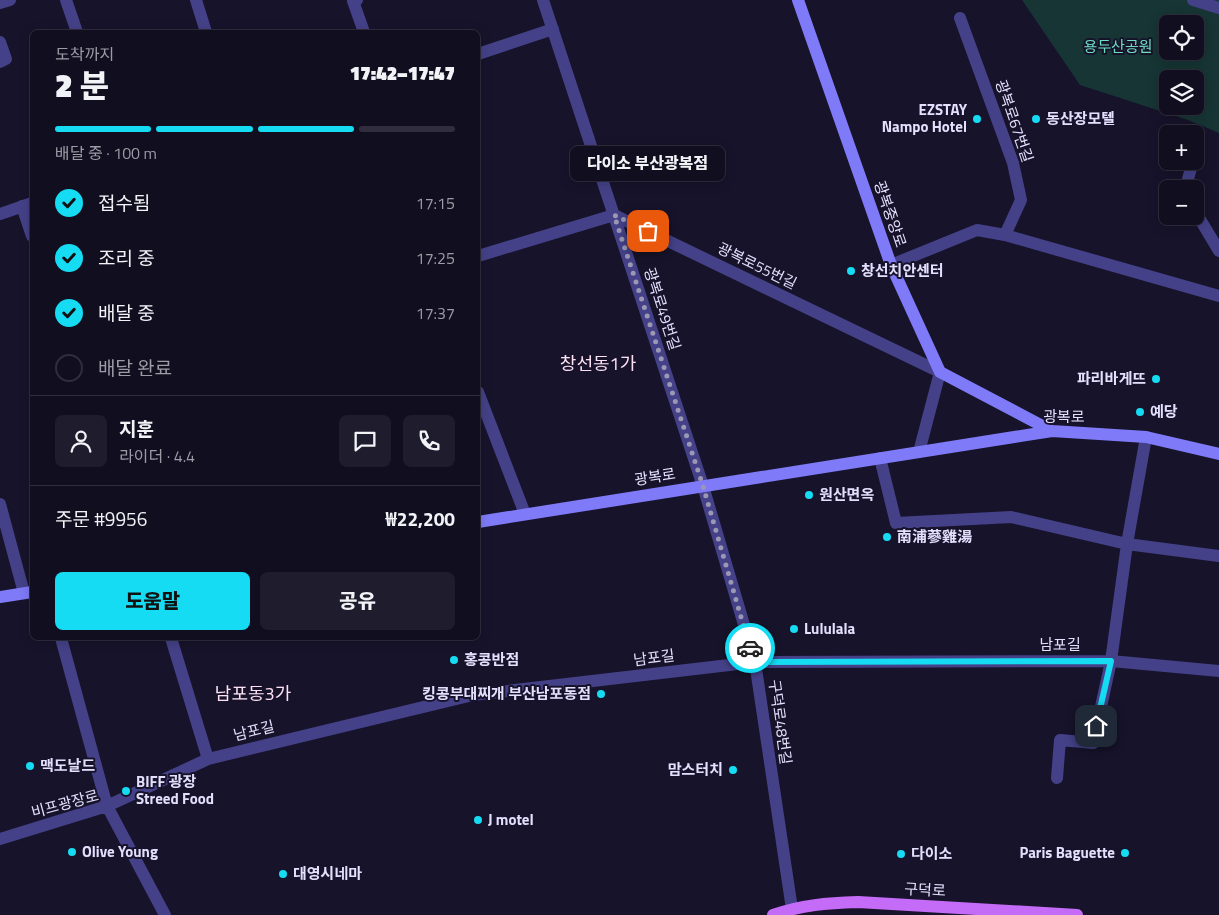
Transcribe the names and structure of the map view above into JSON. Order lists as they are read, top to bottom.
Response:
{
  "streets": {
    "main road": ["광복중앙로", "광복로", "구덕로"],
    "street": [
      "광복로67번길",
      "광복로55번길",
      "광복로49번길",
      "남포길",
      "구덕로48번길",
      "비프광장로"
    ]
  },
  "crossings": [
    ["광복중앙로", "광복로55번길"],
    ["광복로55번길", "광복로49번길"],
    ["광복로49번길", "광복로"],
    ["광복로49번길", "구덕로48번길"],
    ["광복로", "구덕로48번길"],
    ["남포길", "구덕로48번길"],
    ["남포길", "비프광장로"],
    ["구덕로48번길", "구덕로"]
  ],
  "districts": ["창선동1가", "남포동3가"],
  "parks": ["용두산공원"],
  "places": [
    "EZSTAY Nampo Hotel",
    "동산장모텔",
    "다이소 부산광복점",
    "창선치안센터",
    "파리바게뜨",
    "예당",
    "원산면옥",
    "南浦蔘雞湯",
    "Lululala",
    "홍콩반점",
    "킹콩부대찌개 부산남포동점",
    "맥도날드",
    "맘스터치",
    "BIFF 광장 Streed Food",
    "J moteI",
    "Olive Young",
    "Paris Baguette",
    "다이소",
    "대영시네마"
  ],
  "page": {
    "map_buttons": ["+", "−"],
    "heading": ["2 분", "도착까지", "17:42–17:47"],
    "panel": [
      "지훈",
      "라이더 · 4.4",
      "주문 #9956",
      "₩22,200"
    ],
    "bar": "배달 중 · 100 m",
    "bubble": "다이소 부산광복점",
    "list": [
      ["접수됨", "17:15"],
      ["조리 중", "17:25"],
      ["배달 중", "17:37"],
      "배달 완료"
    ],
    "buttons": ["도움말", "공유"]
  }
}
